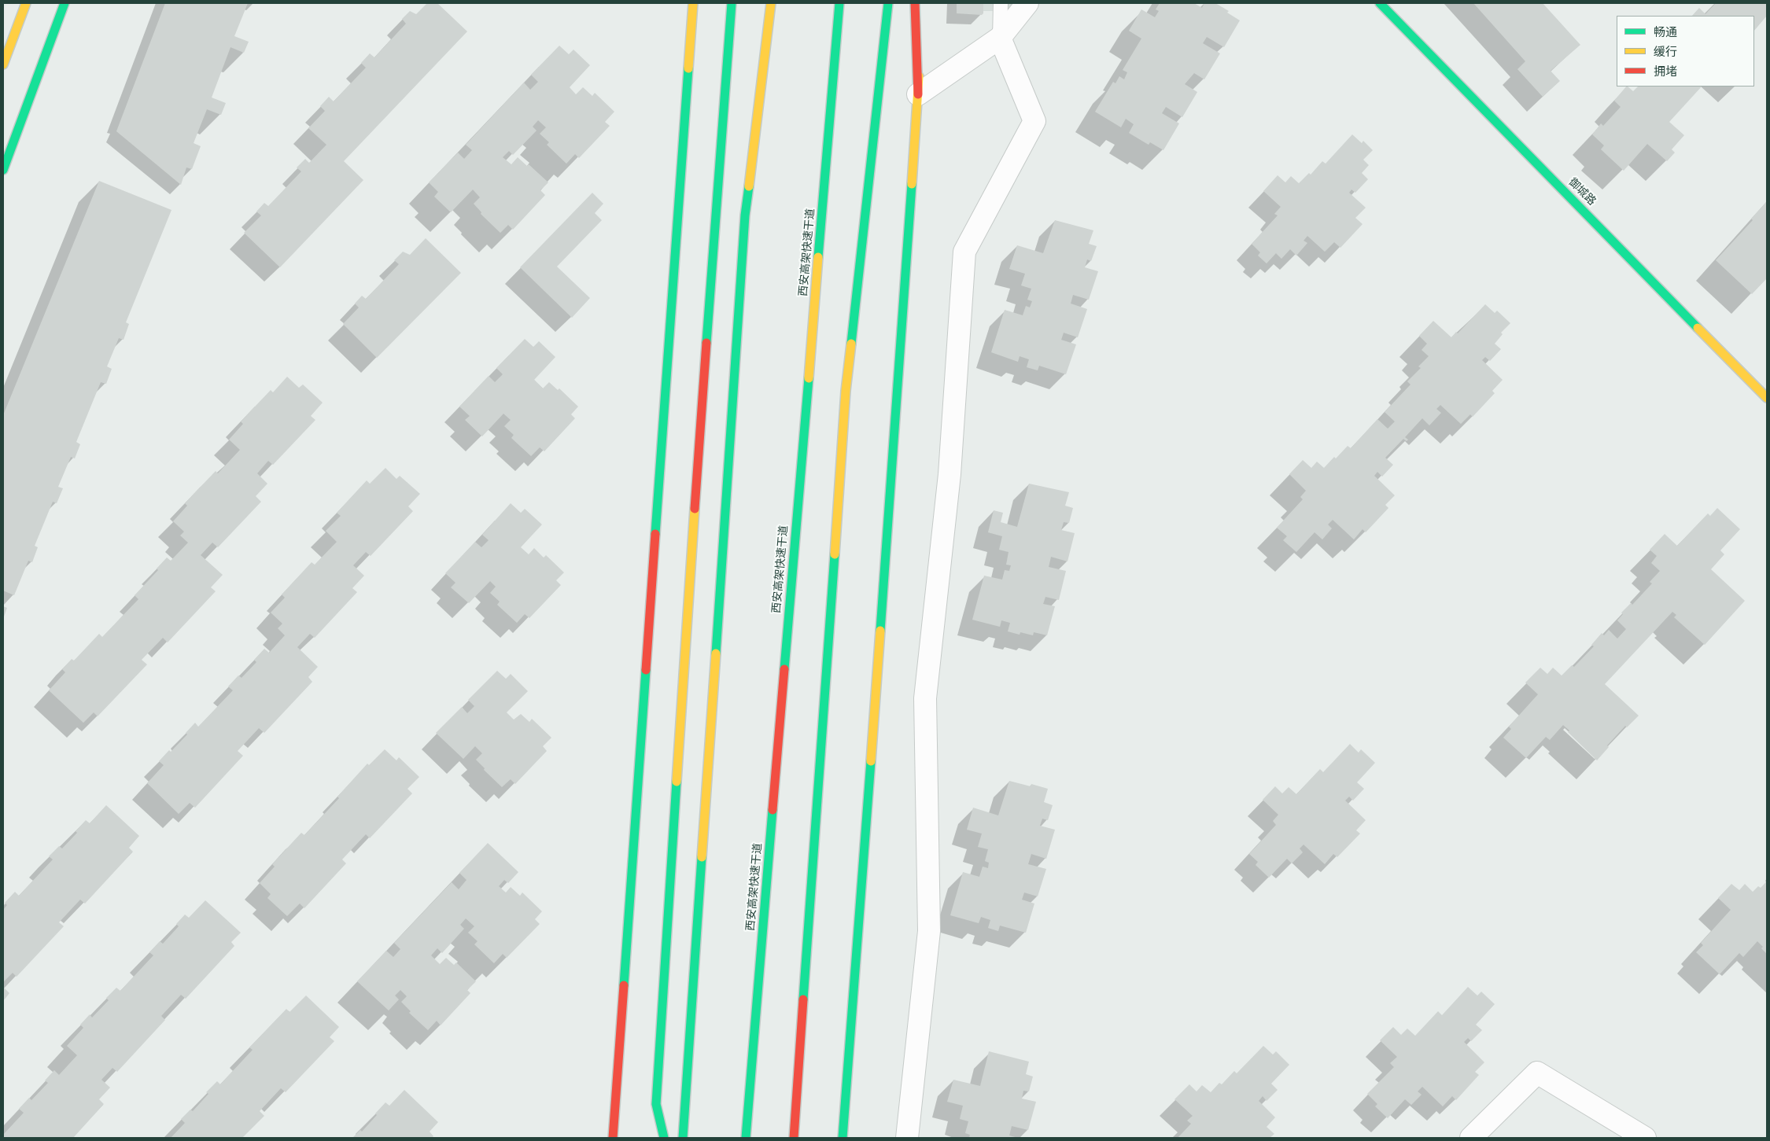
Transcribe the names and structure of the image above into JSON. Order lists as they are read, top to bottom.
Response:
{
  "streets": {
    "main road": ["御城路", "西安高架快速干道"]
  },
  "legend": ["畅通", "缓行", "拥堵"]
}
